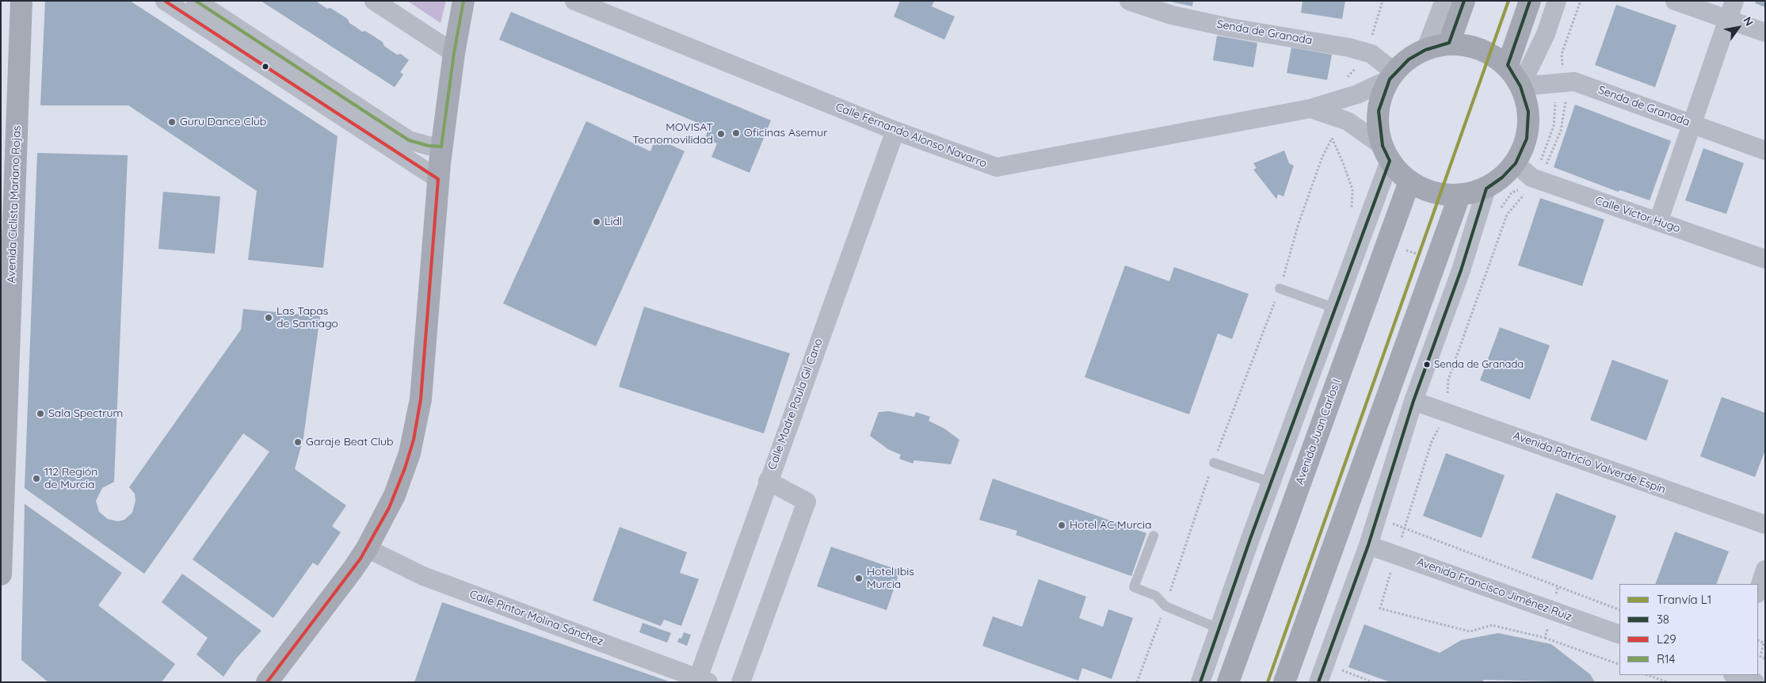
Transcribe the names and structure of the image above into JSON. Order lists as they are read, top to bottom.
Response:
{
  "streets": {
    "main road": ["Avenida Ciclista Mariano Rojas", "Avenida Juan Carlos I"],
    "street": [
      "Senda de Granada",
      "Calle Fernando Alonso Navarro",
      "Calle Víctor Hugo",
      "Calle Madre Paula Gil Cano",
      "Avenida Patricio Valverde Espín",
      "Avenida Francisco Jiménez Ruiz",
      "Calle Pintor Molina Sánchez"
    ]
  },
  "crossings": [
    ["Senda de Granada", "Calle Fernando Alonso Navarro"],
    ["Calle Fernando Alonso Navarro", "Calle Madre Paula Gil Cano"],
    ["Calle Madre Paula Gil Cano", "Calle Pintor Molina Sánchez"]
  ],
  "places": [
    "Guru Dance Club",
    "Oficinas Asemur",
    "MOVISAT Tecnomovilidad",
    "Lidl",
    "Las Tapas de Santiago",
    "Senda de Granada",
    "Sala Spectrum",
    "Garaje Beat Club",
    "112 Región de Murcia",
    "Hotel AC Murcia",
    "Hotel Ibis Murcia"
  ],
  "lines": [
    "tram line L1",
    "transit line 38",
    "transit line L29",
    "transit line R14"
  ],
  "legend": [
    "Tranvía L1",
    "38",
    "L29",
    "R14"
  ],
  "north": "top right"
}
